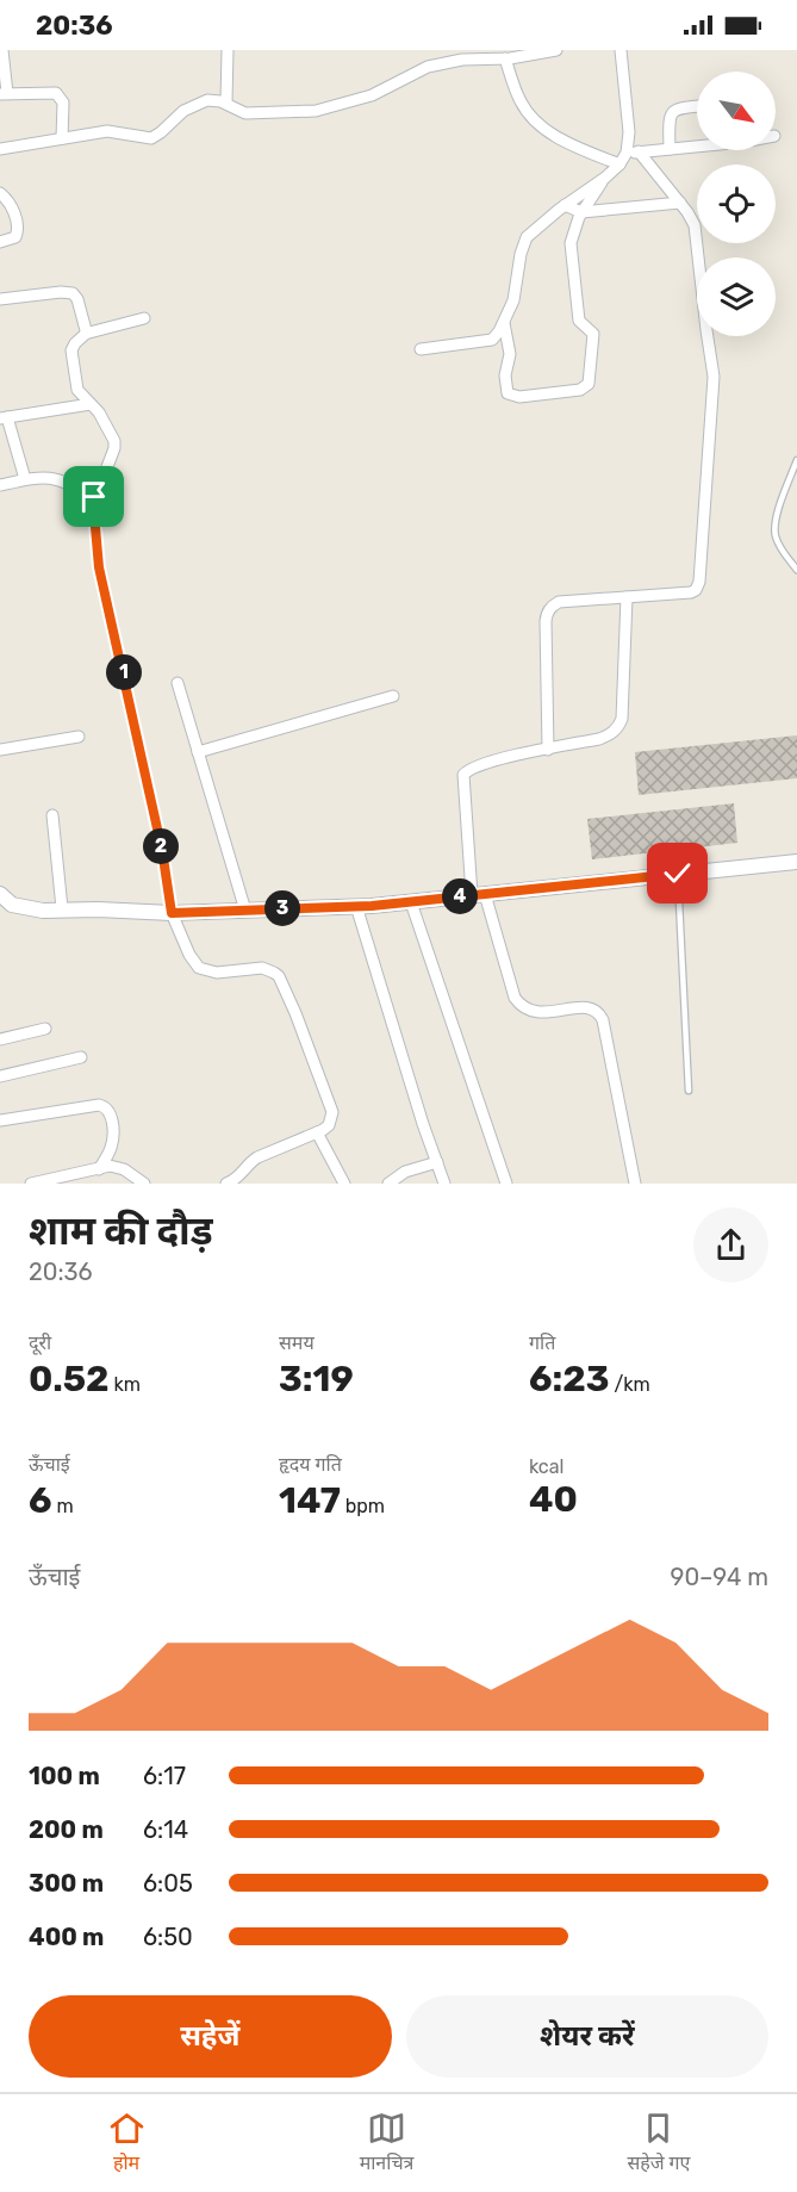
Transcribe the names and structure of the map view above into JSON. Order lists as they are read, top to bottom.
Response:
{
  "north": "bottom right",
  "page": {
    "status": "20:36",
    "pins": [
      "1",
      "2",
      "4",
      "3"
    ],
    "heading": ["शाम की दौड़", "20:36"],
    "stats": [
      ["दूरी", "0.52 km"],
      ["समय", "3:19"],
      ["गति", "6:23 /km"],
      ["ऊँचाई", "6 m"],
      ["हृदय गति", "147 bpm"],
      ["kcal", "40"]
    ],
    "chart": ["ऊँचाई", "90–94 m"],
    "list": [
      {
        "name": "100 m",
        "note": "6:17"
      },
      {
        "name": "200 m",
        "note": "6:14"
      },
      {
        "name": "300 m",
        "note": "6:05"
      },
      {
        "name": "400 m",
        "note": "6:50"
      }
    ],
    "buttons": ["सहेजें", "शेयर करें"],
    "tabs": ["होम", "मानचित्र", "सहेजे गए"]
  }
}
